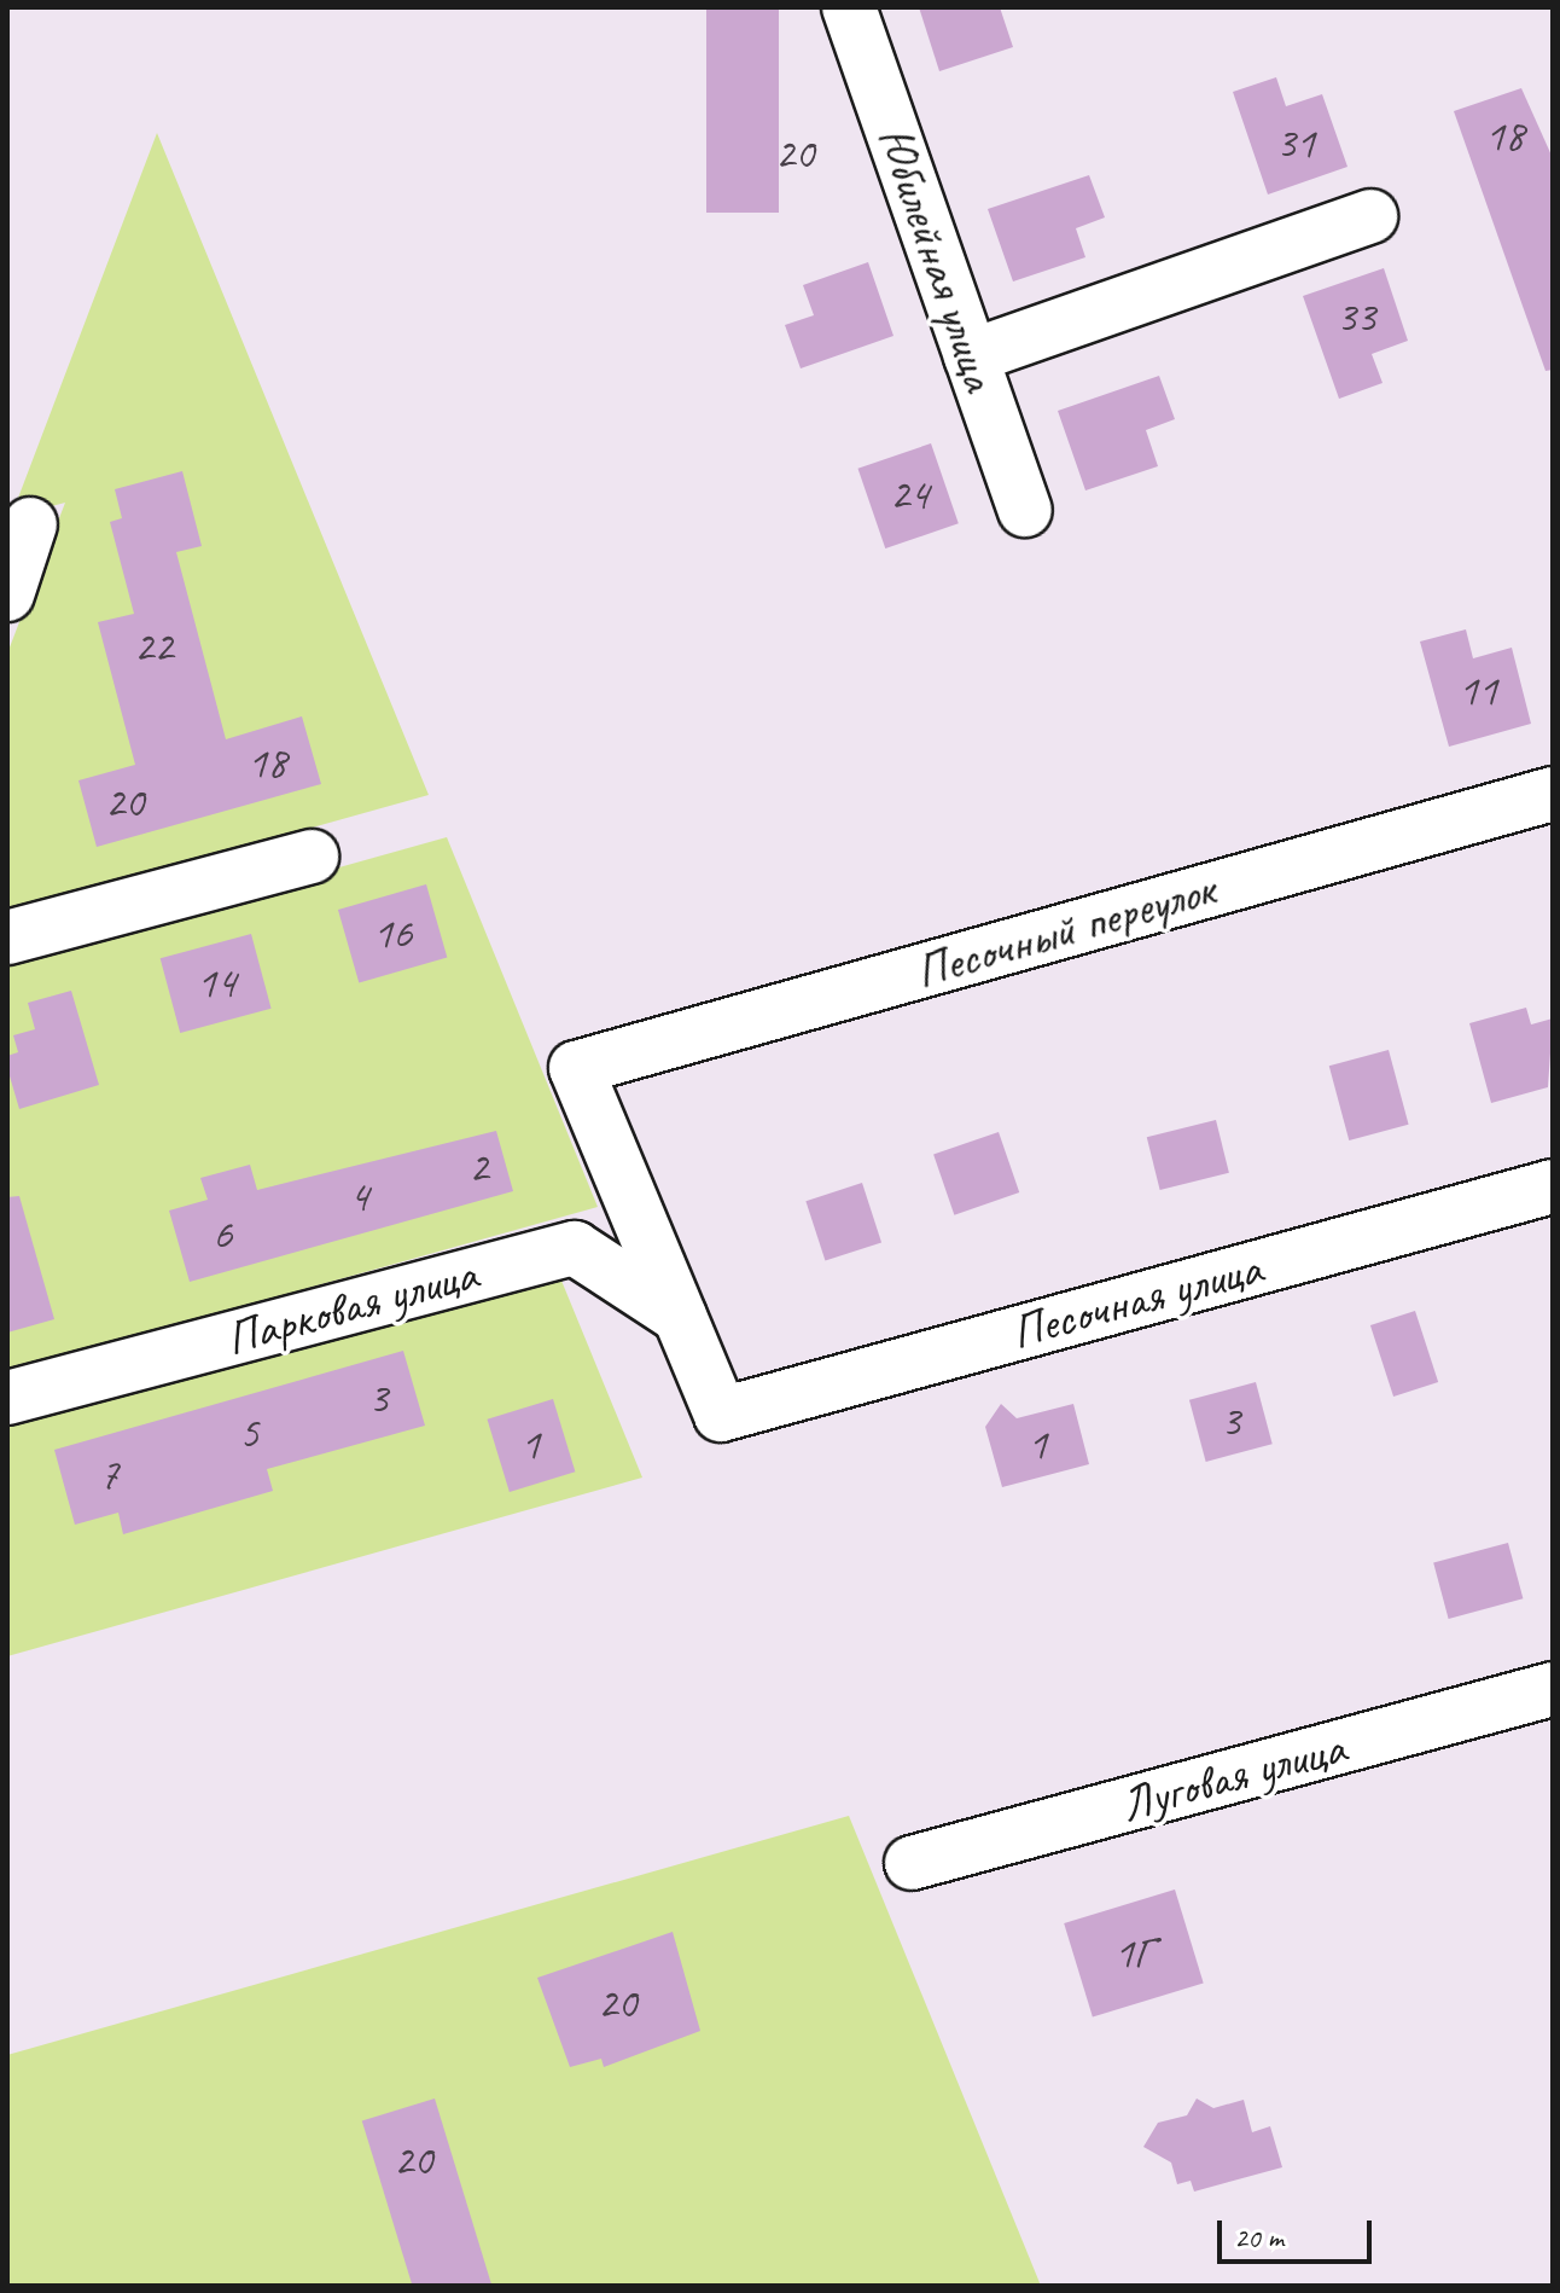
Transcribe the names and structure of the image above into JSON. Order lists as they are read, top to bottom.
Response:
{
  "streets": {
    "street": [
      "Юбилейная улица",
      "Песочный переулок",
      "Песочная улица",
      "Парковая улица",
      "Луговая улица"
    ]
  },
  "crossings": [
    ["Песочный переулок", "Песочная улица"],
    ["Песочный переулок", "Парковая улица"],
    ["Песочная улица", "Парковая улица"]
  ],
  "house_numbers": [
    "18",
    "31",
    "20",
    "33",
    "24",
    "22",
    "11",
    "18",
    "20",
    "16",
    "14",
    "2",
    "4",
    "6",
    "3",
    "3",
    "5",
    "1",
    "1",
    "7",
    "1Г",
    "20",
    "20"
  ],
  "scale_bar": "20 m"
}
